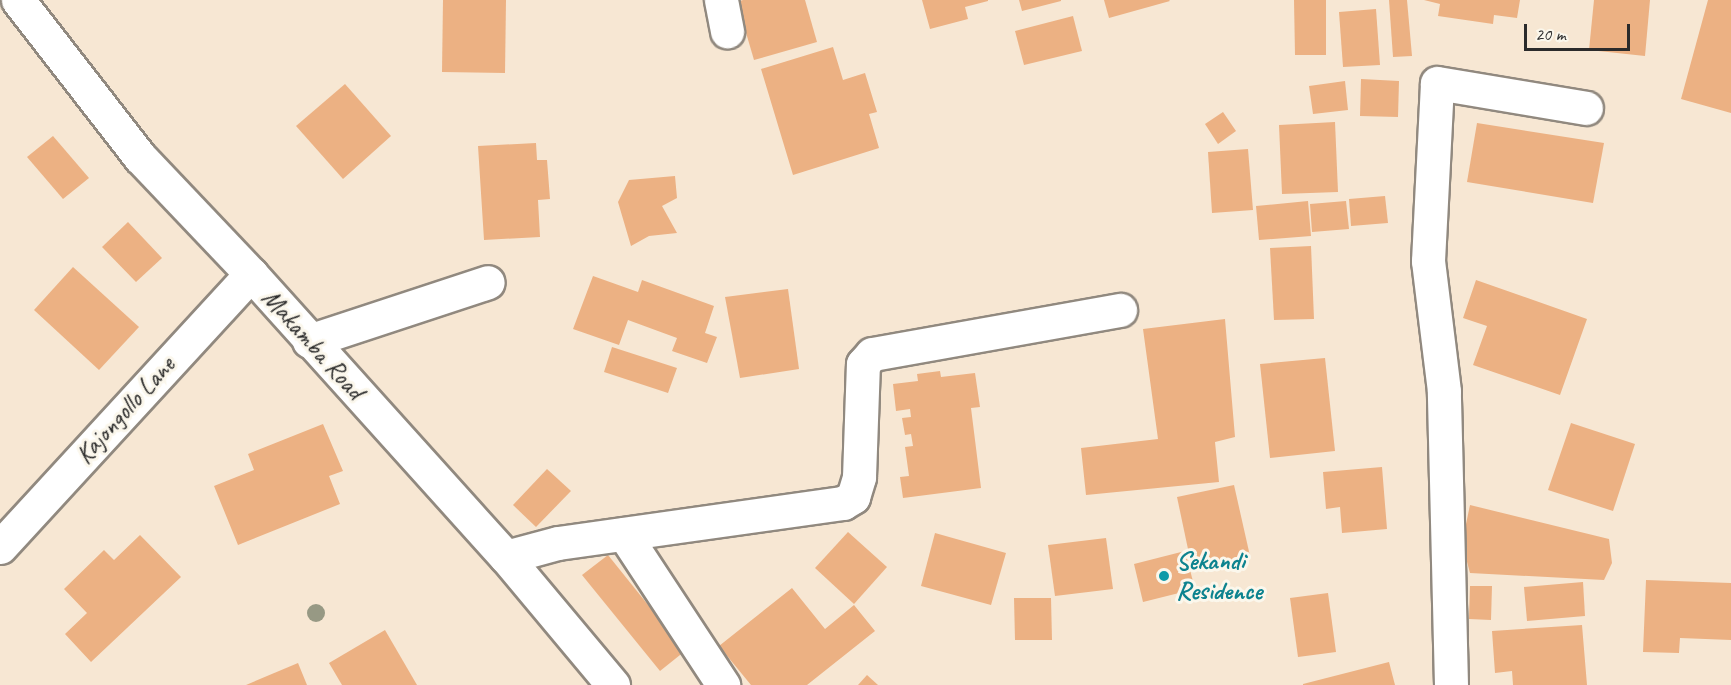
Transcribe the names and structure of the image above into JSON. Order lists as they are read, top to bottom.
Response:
{
  "streets": {
    "street": ["Makamba Road", "Kajongollo Lane"]
  },
  "crossings": [
    ["Makamba Road", "Kajongollo Lane"]
  ],
  "places": ["Sekandi Residence"],
  "scale_bar": "20 m"
}
